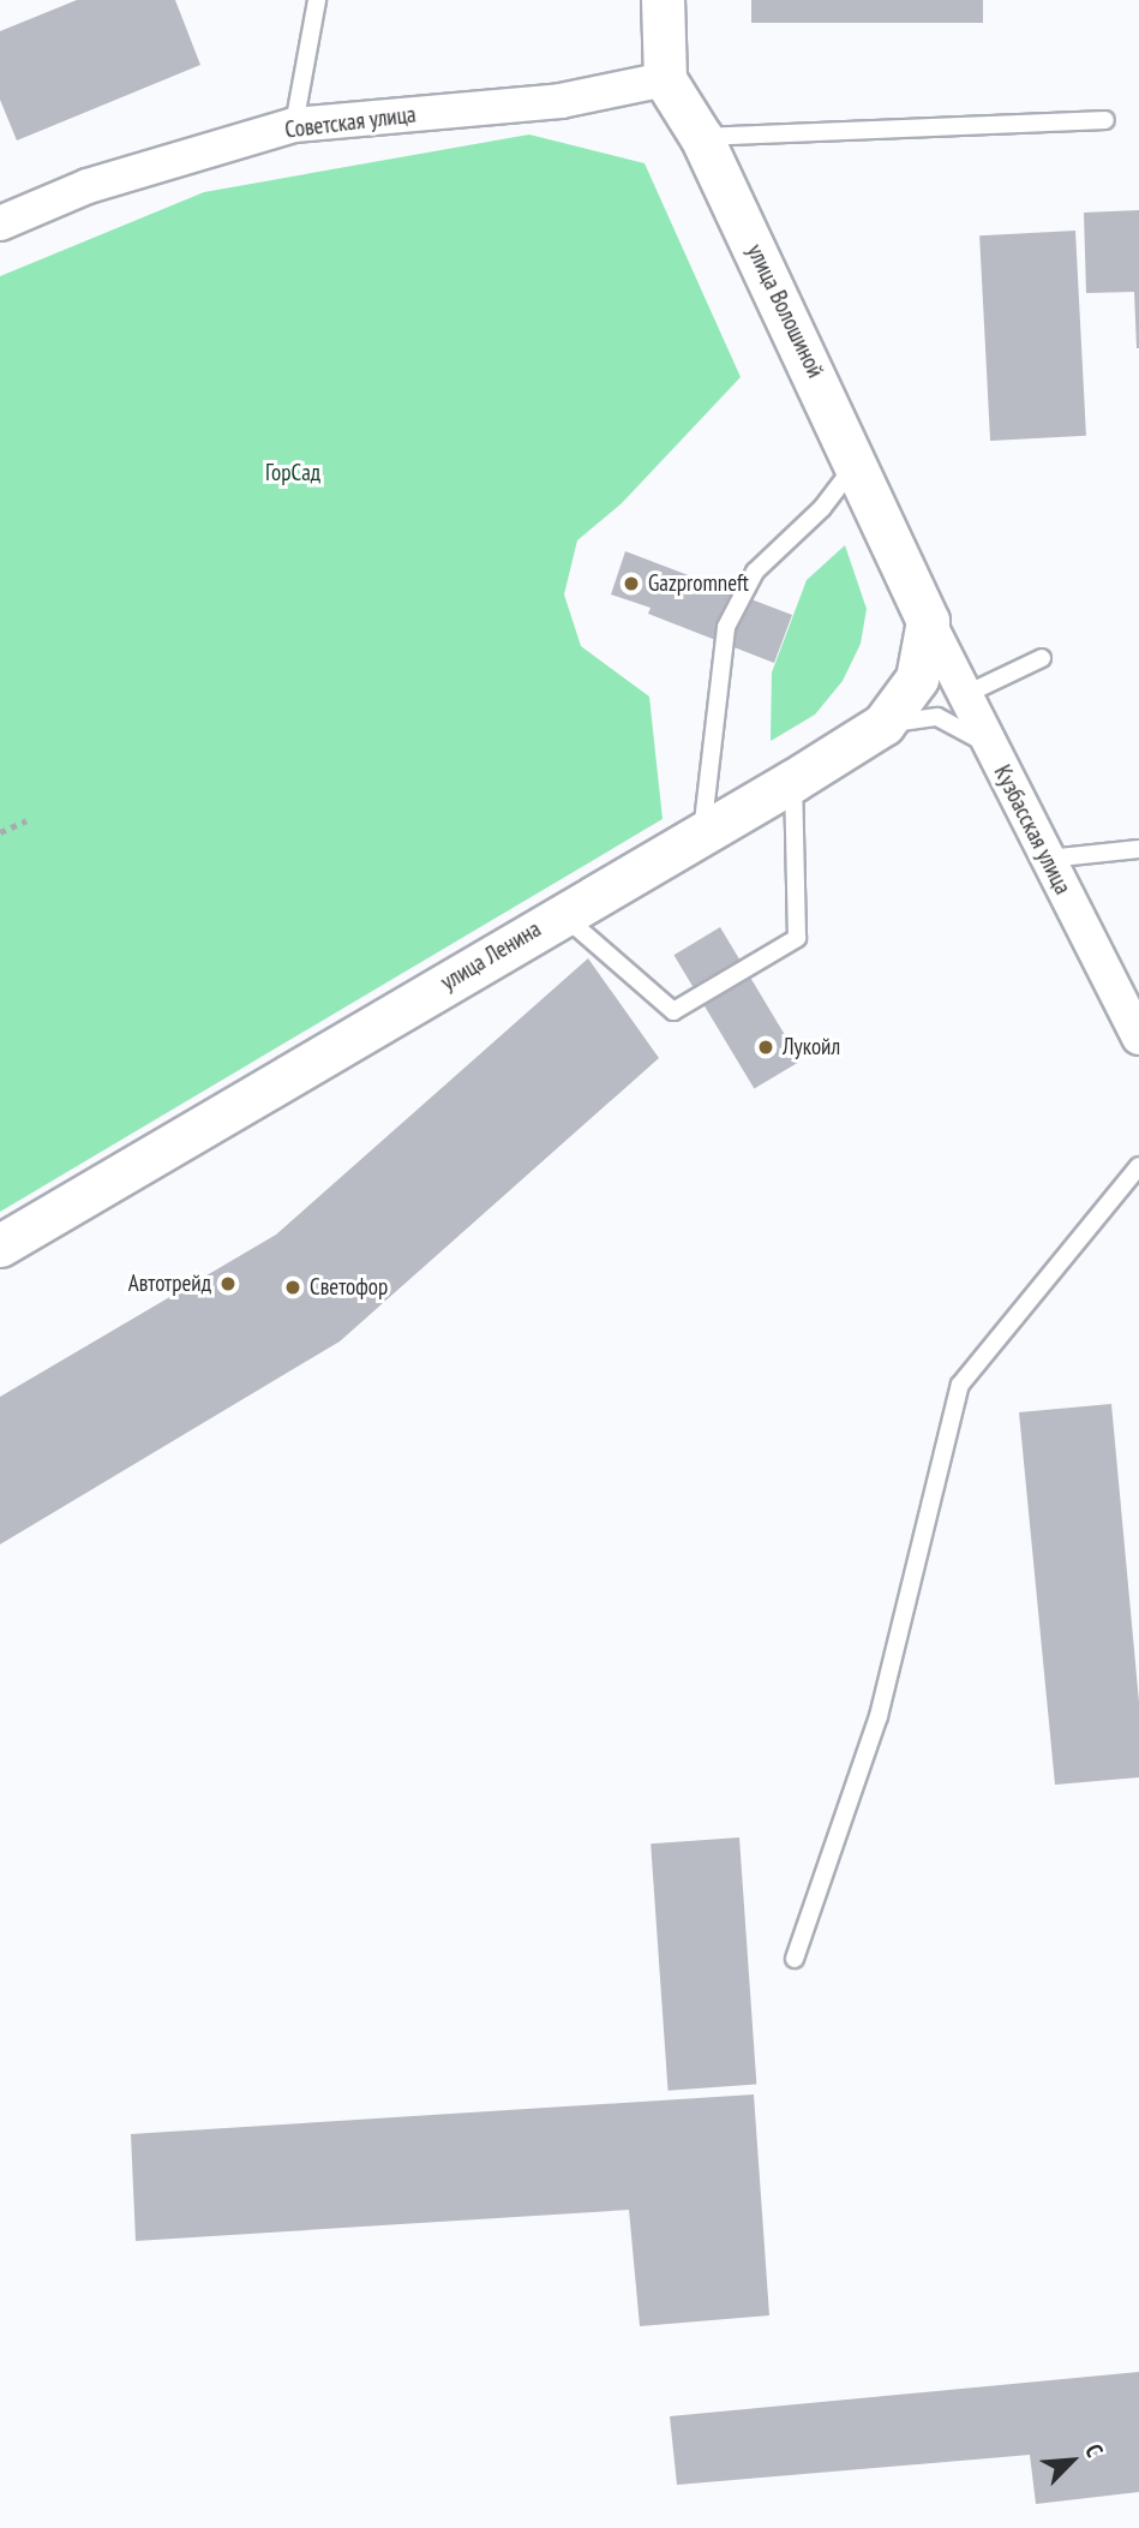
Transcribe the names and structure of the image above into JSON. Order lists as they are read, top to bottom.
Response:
{
  "streets": {
    "street": [
      "Советская улица",
      "улица Волошиной",
      "Кузбасская улица",
      "улица Ленина"
    ]
  },
  "crossings": [
    ["Советская улица", "улица Волошиной"],
    ["улица Волошиной", "Кузбасская улица"],
    ["улица Волошиной", "улица Ленина"],
    ["Кузбасская улица", "улица Ленина"]
  ],
  "parks": ["ГорСад"],
  "places": [
    "Gazpromneft",
    "Лукойл",
    "Автотрейд",
    "Светофор"
  ],
  "north": "top right"
}
